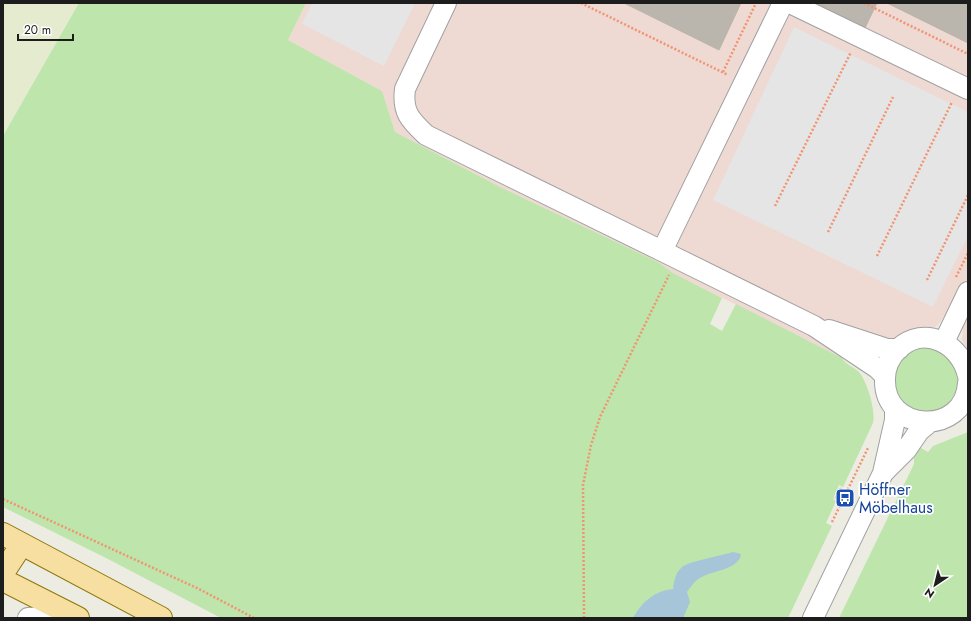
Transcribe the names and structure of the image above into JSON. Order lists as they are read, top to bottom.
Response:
{
  "places": {
    "bus stop": ["Höffner Möbelhaus"]
  },
  "scale_bar": "20 m",
  "north": "bottom left"
}
